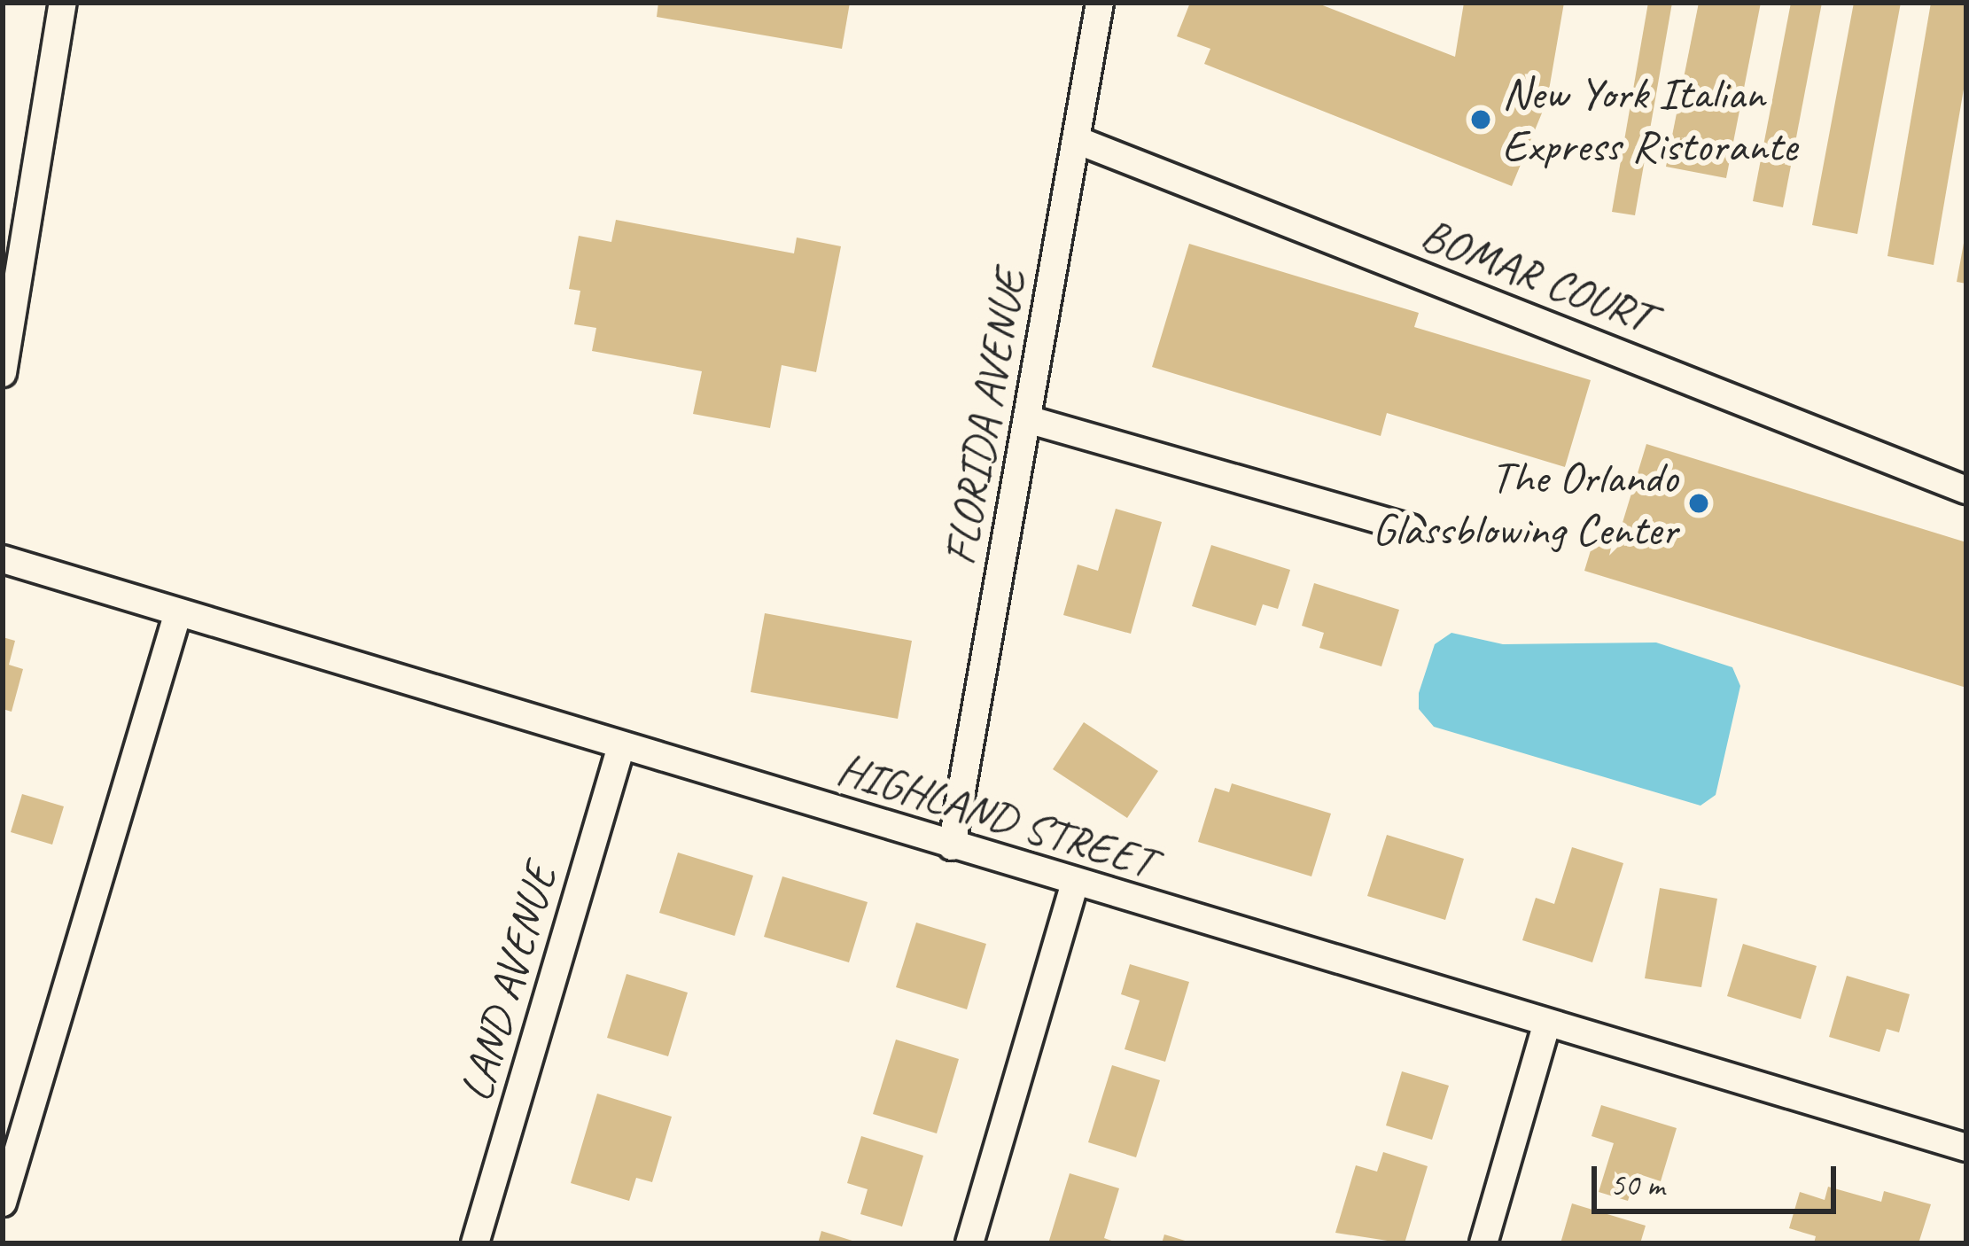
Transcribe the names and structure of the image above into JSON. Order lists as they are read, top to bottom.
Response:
{
  "streets": {
    "street": [
      "BOMAR COURT",
      "FLORIDA AVENUE",
      "HIGHLAND STREET",
      "LAND AVENUE"
    ]
  },
  "crossings": [
    ["BOMAR COURT", "FLORIDA AVENUE"],
    ["FLORIDA AVENUE", "HIGHLAND STREET"],
    ["HIGHLAND STREET", "LAND AVENUE"]
  ],
  "places": ["New York Italian Express Ristorante", "The Orlando Glassblowing Center"],
  "scale_bar": "50 m"
}
